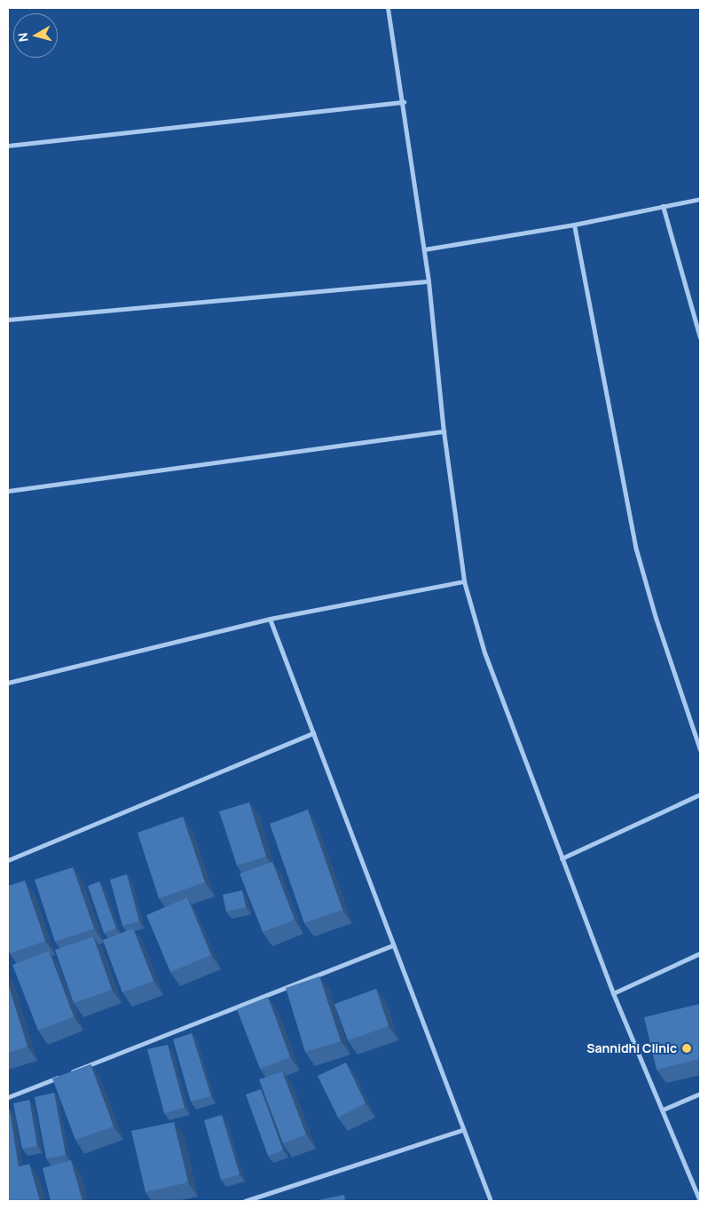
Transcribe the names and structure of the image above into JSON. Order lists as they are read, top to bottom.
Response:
{
  "places": ["Sannidhi Clinic"],
  "north": "left"
}
